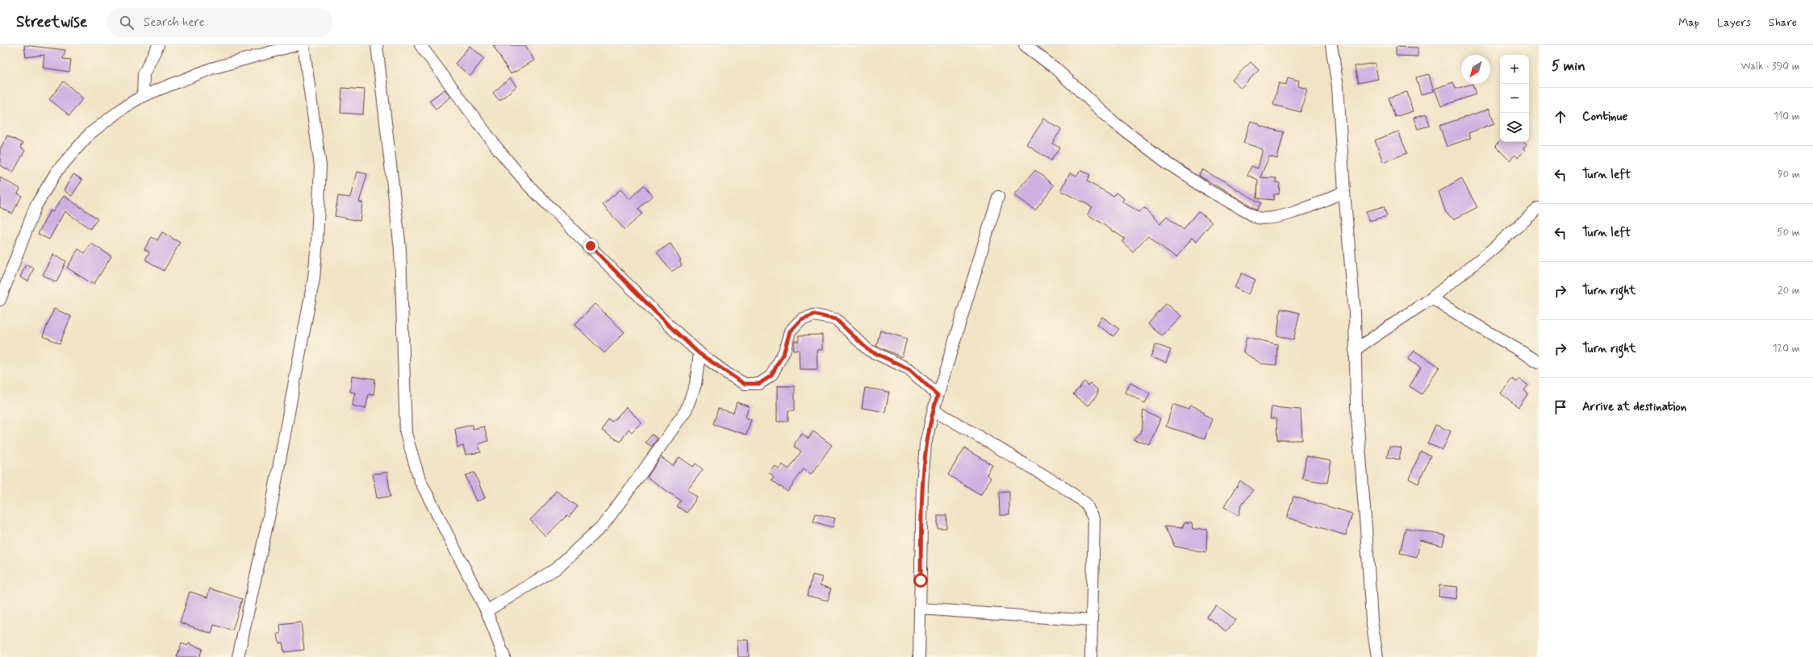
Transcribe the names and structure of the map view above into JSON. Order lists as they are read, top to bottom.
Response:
{
  "north": "bottom left",
  "page": {
    "header": "Streetwise",
    "search": "Search here",
    "nav": ["Map", "Layers", "Share"],
    "heading": ["5 min", "Walk · 390 m"],
    "map_buttons": ["+", "−"],
    "list": [
      ["Continue", "110 m"],
      ["Turn left", "90 m"],
      ["Turn left", "50 m"],
      ["Turn right", "20 m"],
      ["Turn right", "120 m"],
      "Arrive at destination"
    ]
  }
}
